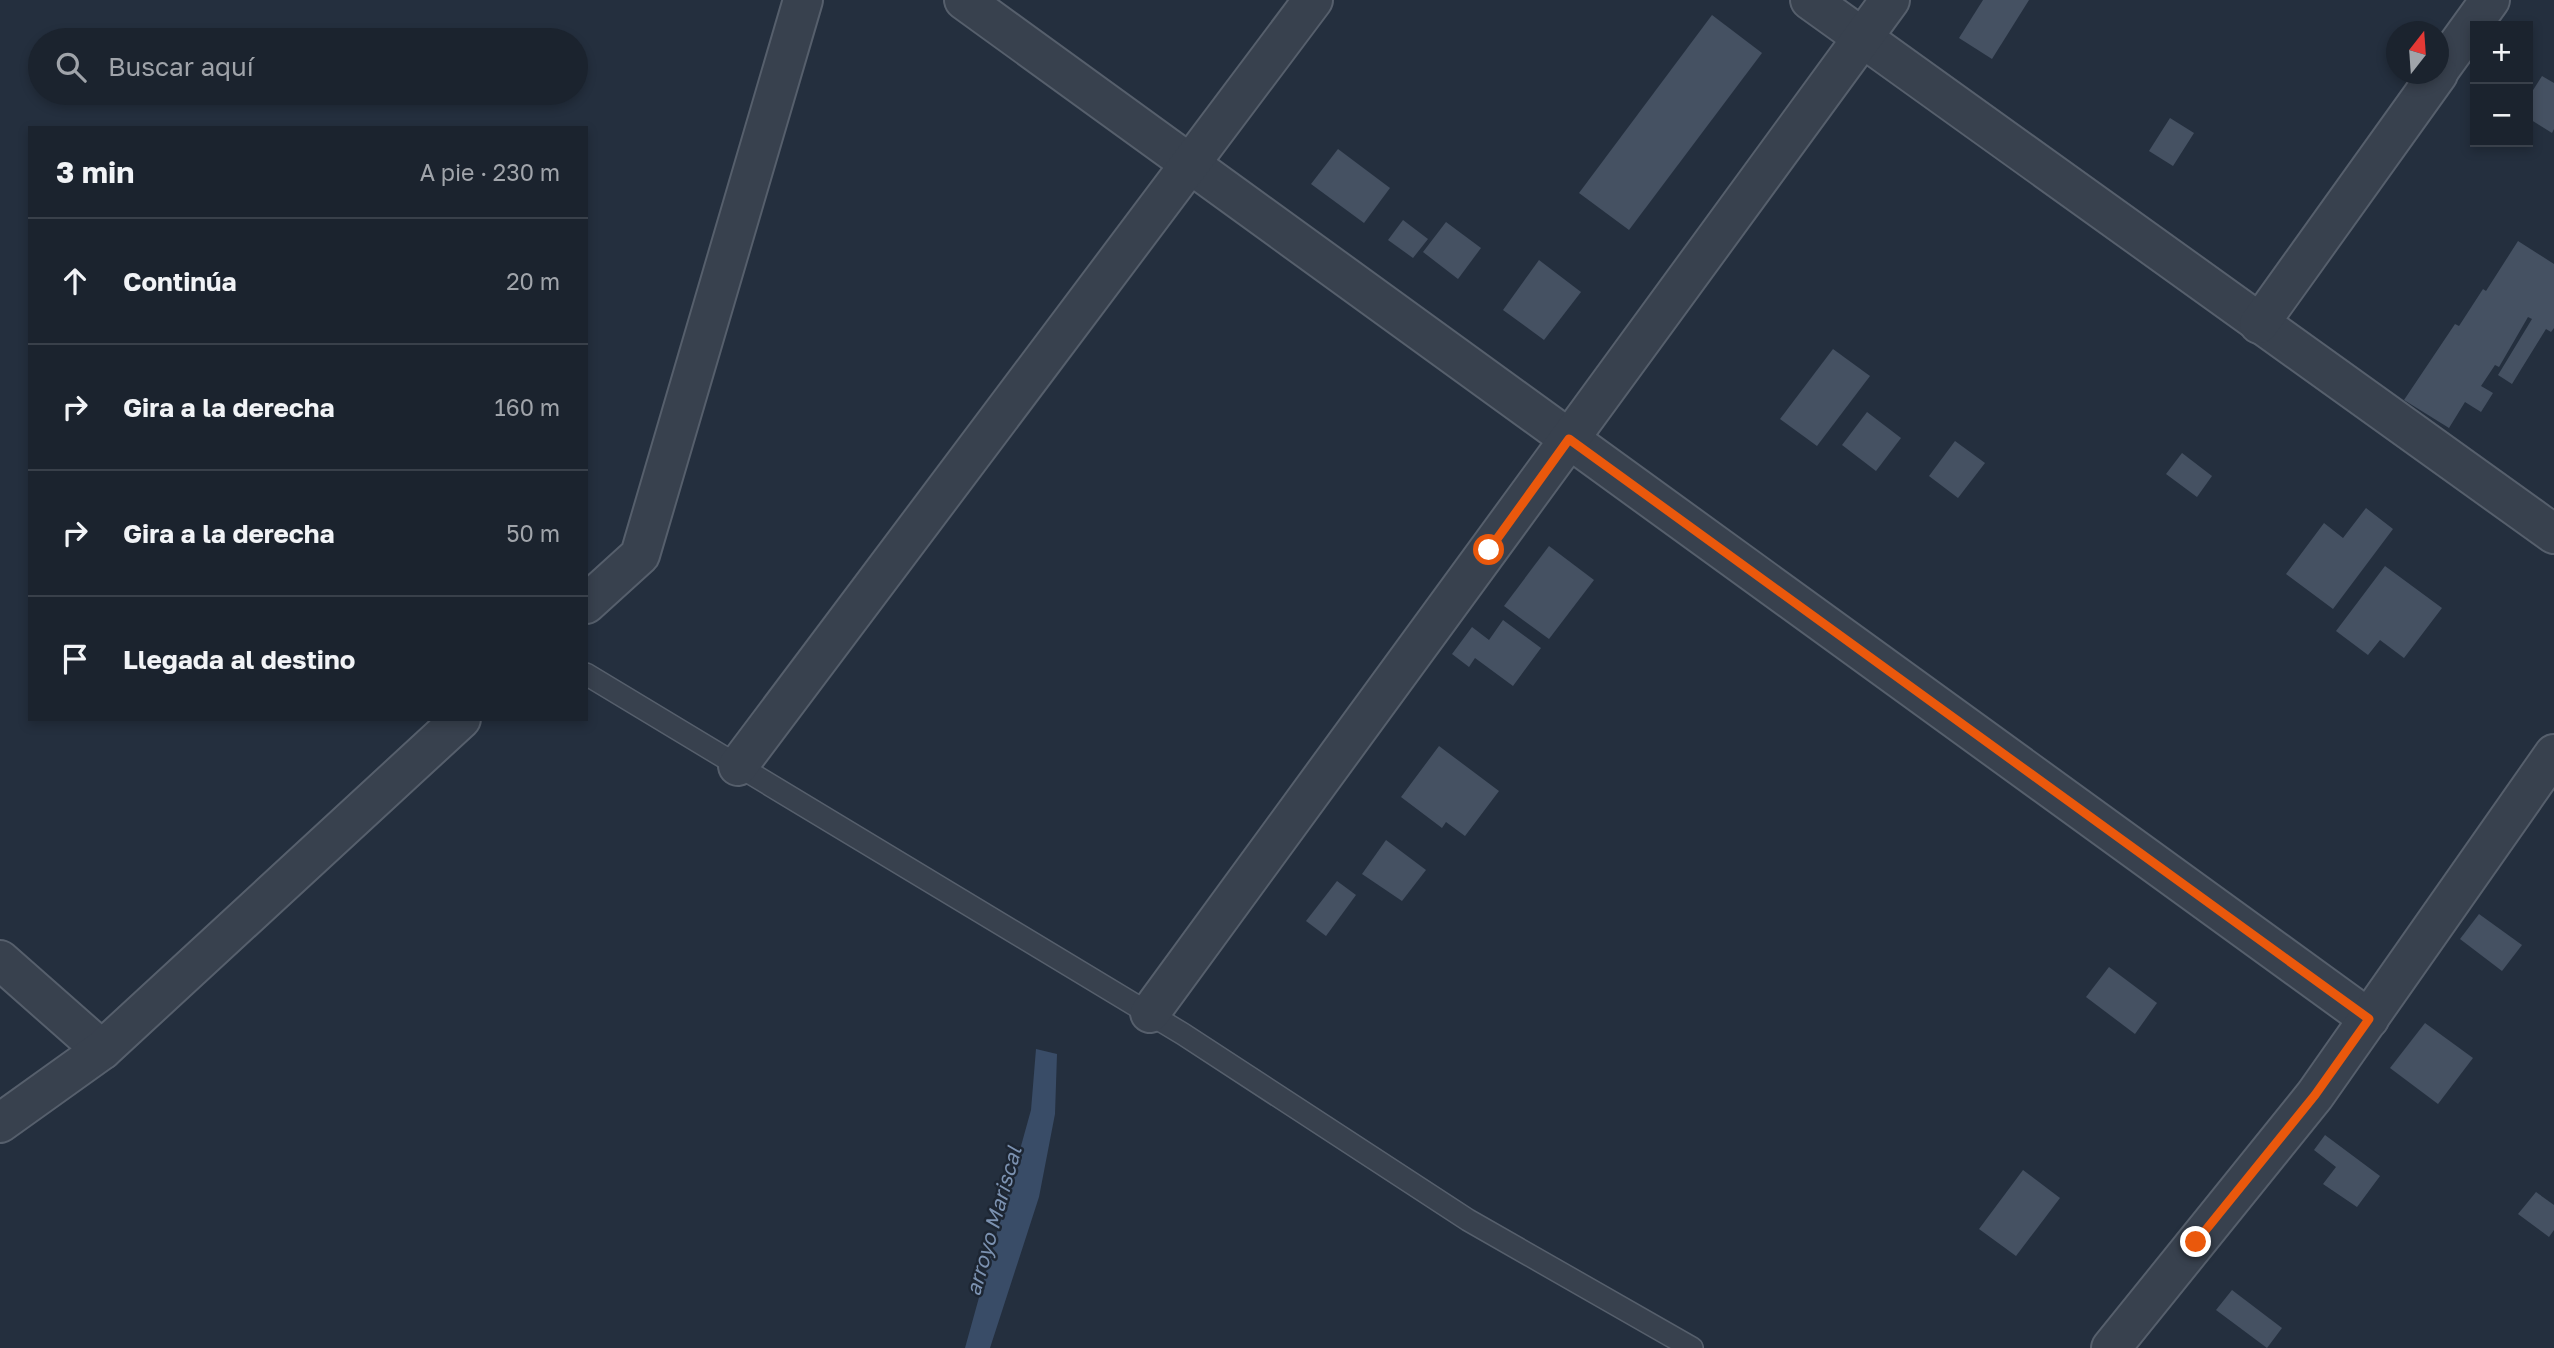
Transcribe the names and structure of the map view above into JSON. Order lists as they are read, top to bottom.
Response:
{
  "water": ["arroyo Mariscal"],
  "north": "top",
  "page": {
    "map_buttons": ["+", "−"],
    "search": "Buscar aquí",
    "heading": ["3 min", "A pie · 230 m"],
    "list": [
      ["Continúa", "20 m"],
      ["Gira a la derecha", "160 m"],
      ["Gira a la derecha", "50 m"],
      "Llegada al destino"
    ]
  }
}
